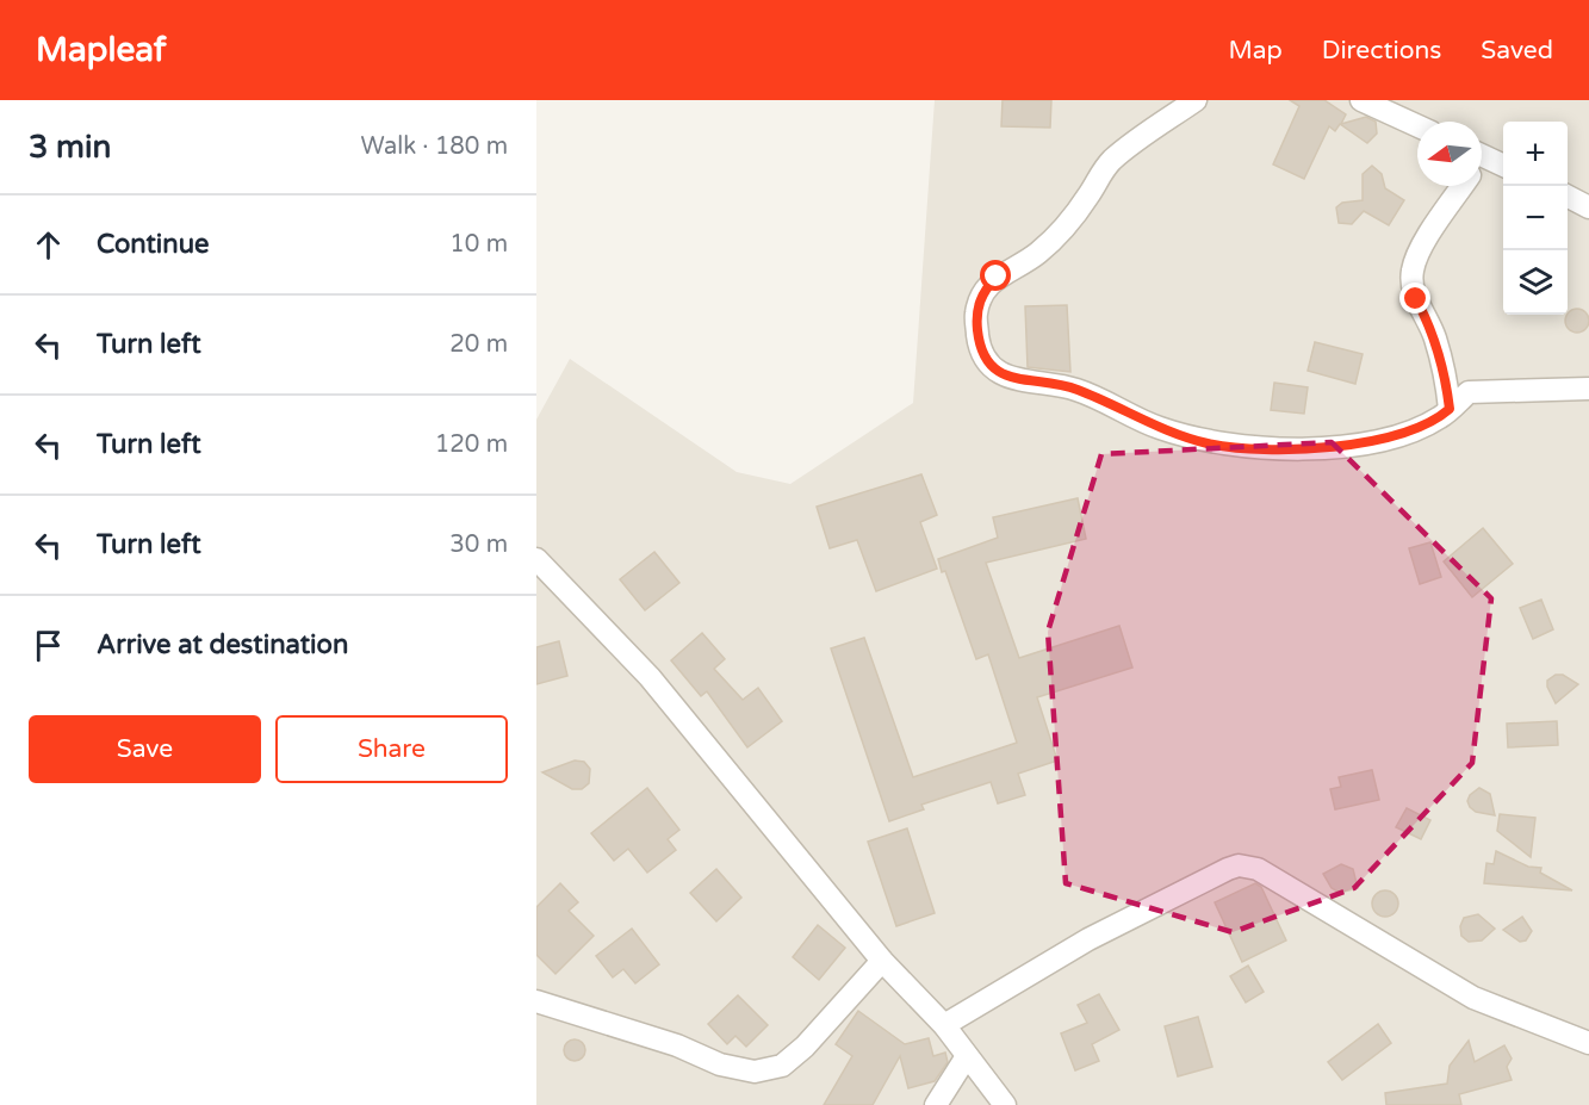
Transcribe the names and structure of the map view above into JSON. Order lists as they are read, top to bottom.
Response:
{
  "north": "left",
  "page": {
    "header": "Mapleaf",
    "nav": ["Map", "Directions", "Saved"],
    "heading": ["3 min", "Walk · 180 m"],
    "map_buttons": ["+", "−"],
    "list": [
      ["Continue", "10 m"],
      ["Turn left", "20 m"],
      ["Turn left", "120 m"],
      ["Turn left", "30 m"],
      "Arrive at destination"
    ],
    "buttons": ["Save", "Share"]
  }
}
